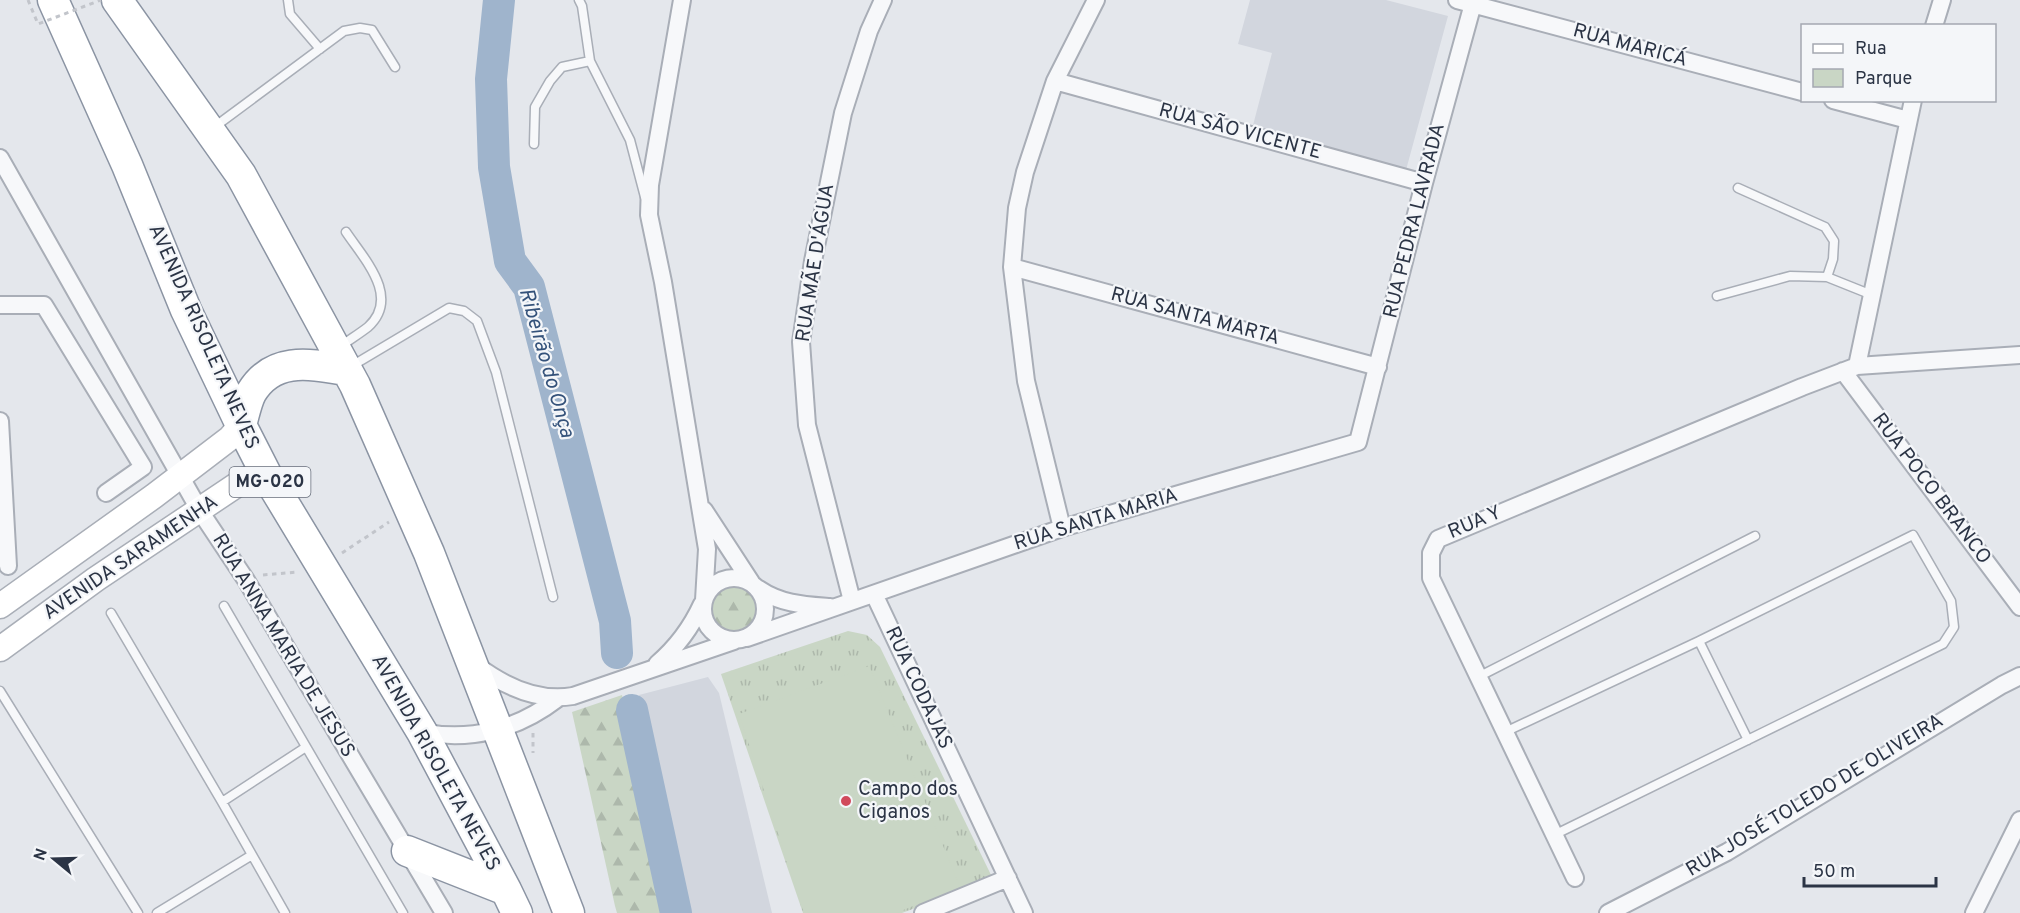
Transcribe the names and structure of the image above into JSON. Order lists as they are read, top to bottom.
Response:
{
  "streets": {
    "highway": ["AVENIDA RISOLETA NEVES", "MG-020"],
    "main road": ["AVENIDA SARAMENHA"],
    "street": [
      "RUA MARICÁ",
      "RUA SÃO VICENTE",
      "RUA PEDRA LAVRADA",
      "RUA MÃE D'ÁGUA",
      "RUA SANTA MARTA",
      "RUA POCO BRANCO",
      "RUA SANTA MARIA",
      "RUA Y",
      "RUA ANNA MARIA DE JESUS",
      "RUA CODAJAS",
      "RUA JOSÉ TOLEDO DE OLIVEIRA"
    ]
  },
  "crossings": [
    ["RUA MARICÁ", "RUA PEDRA LAVRADA"],
    ["RUA SÃO VICENTE", "RUA PEDRA LAVRADA"],
    ["RUA PEDRA LAVRADA", "RUA SANTA MARTA"],
    ["RUA PEDRA LAVRADA", "RUA SANTA MARIA"],
    ["RUA MÃE D'ÁGUA", "RUA SANTA MARIA"],
    ["AVENIDA RISOLETA NEVES", "RUA SANTA MARIA"],
    ["AVENIDA RISOLETA NEVES", "AVENIDA SARAMENHA"],
    ["RUA POCO BRANCO", "RUA Y"],
    ["RUA SANTA MARIA", "RUA CODAJAS"],
    ["AVENIDA SARAMENHA", "RUA ANNA MARIA DE JESUS"]
  ],
  "water": ["Ribeirão do Onça"],
  "places": ["Campo dos Ciganos"],
  "legend": ["Rua", "Parque"],
  "scale_bar": "50 m",
  "north": "left"
}
